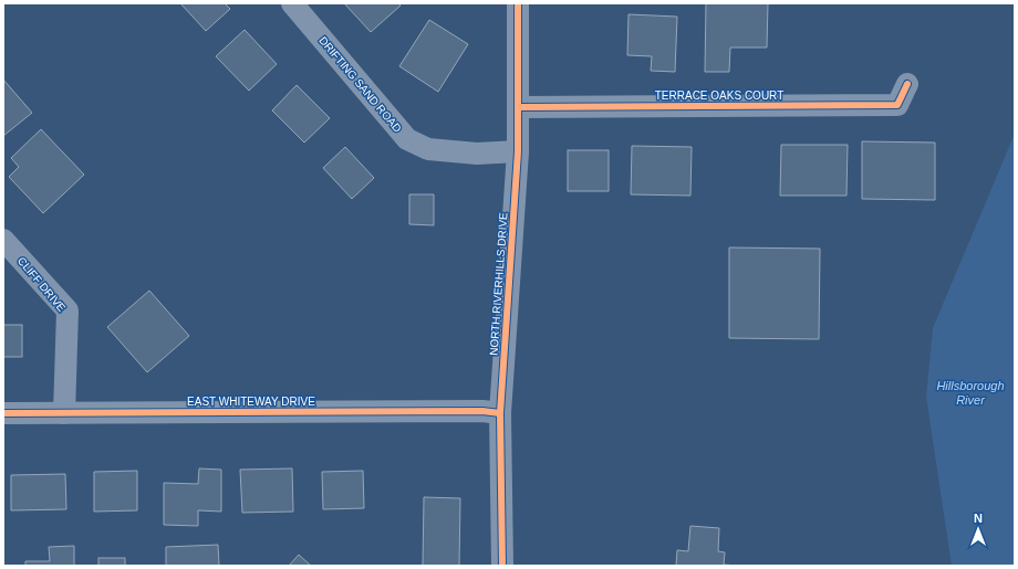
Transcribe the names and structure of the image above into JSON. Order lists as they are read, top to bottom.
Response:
{
  "streets": {
    "street": [
      "DRIFTING SAND ROAD",
      "TERRACE OAKS COURT",
      "CLIFF DRIVE",
      "NORTH RIVERHILLS DRIVE",
      "EAST WHITEWAY DRIVE"
    ]
  },
  "crossings": [
    ["DRIFTING SAND ROAD", "NORTH RIVERHILLS DRIVE"],
    ["TERRACE OAKS COURT", "NORTH RIVERHILLS DRIVE"],
    ["CLIFF DRIVE", "EAST WHITEWAY DRIVE"],
    ["NORTH RIVERHILLS DRIVE", "EAST WHITEWAY DRIVE"]
  ],
  "water": ["Hillsborough River"],
  "north": "top"
}
